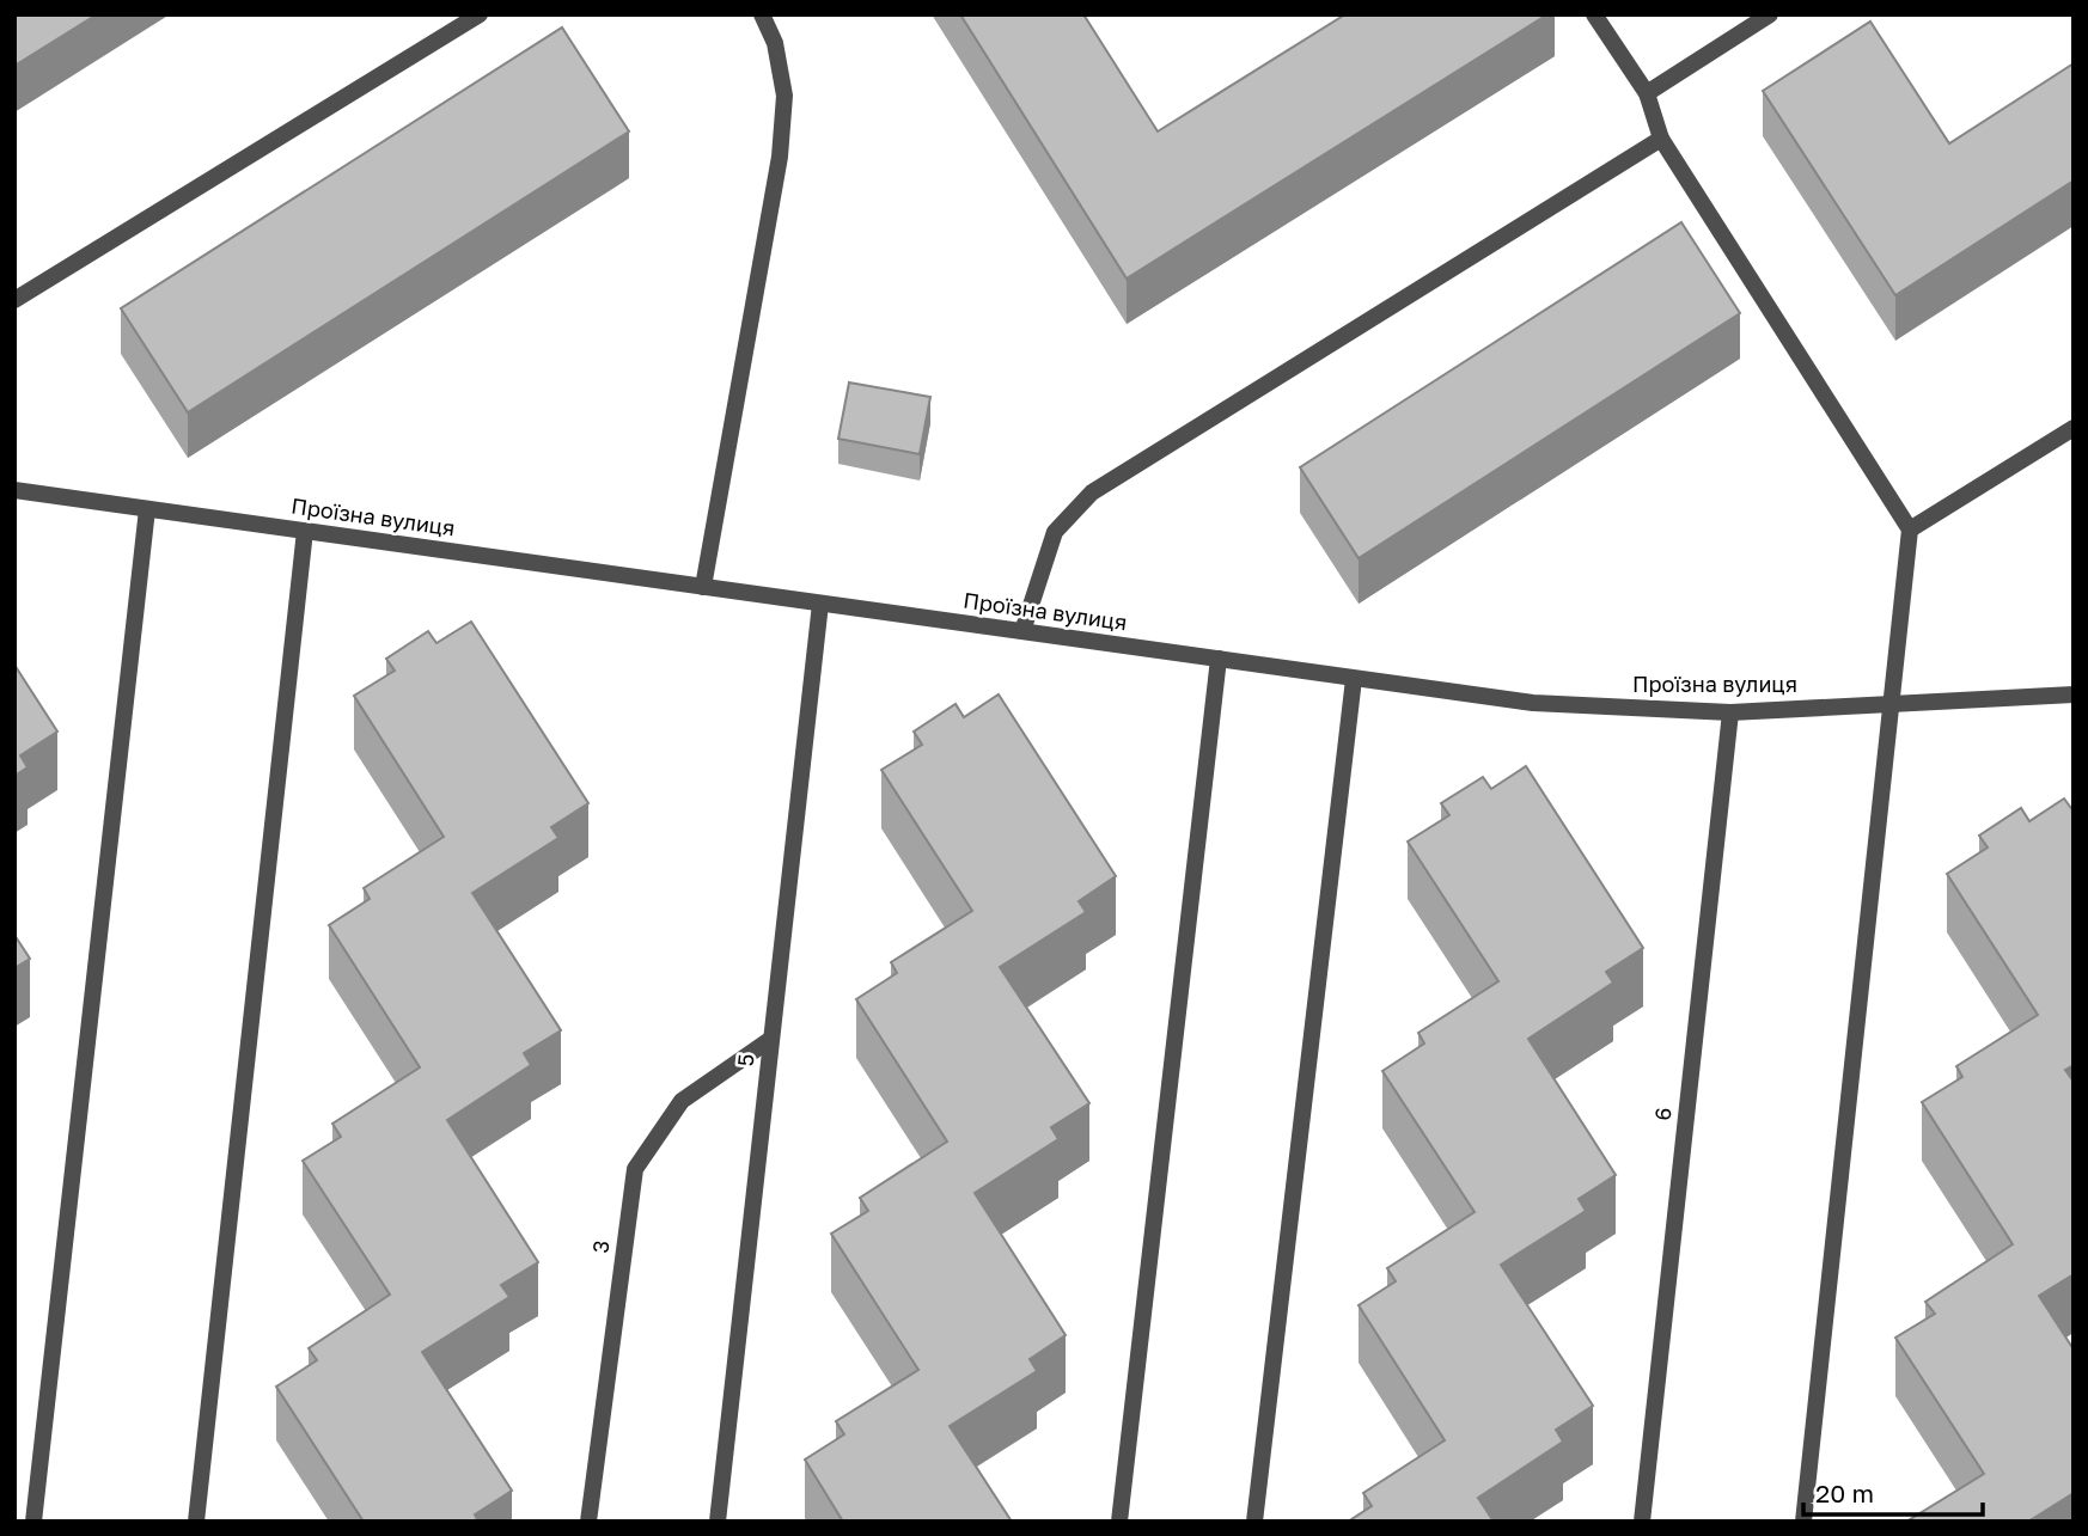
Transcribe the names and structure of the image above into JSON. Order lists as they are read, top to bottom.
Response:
{
  "streets": {
    "street": [
      "Проїзна вулиця",
      "5",
      "6",
      "3"
    ]
  },
  "crossings": [
    ["Проїзна вулиця", "5"],
    ["Проїзна вулиця", "6"],
    ["5", "3"]
  ],
  "scale_bar": "20 m"
}
